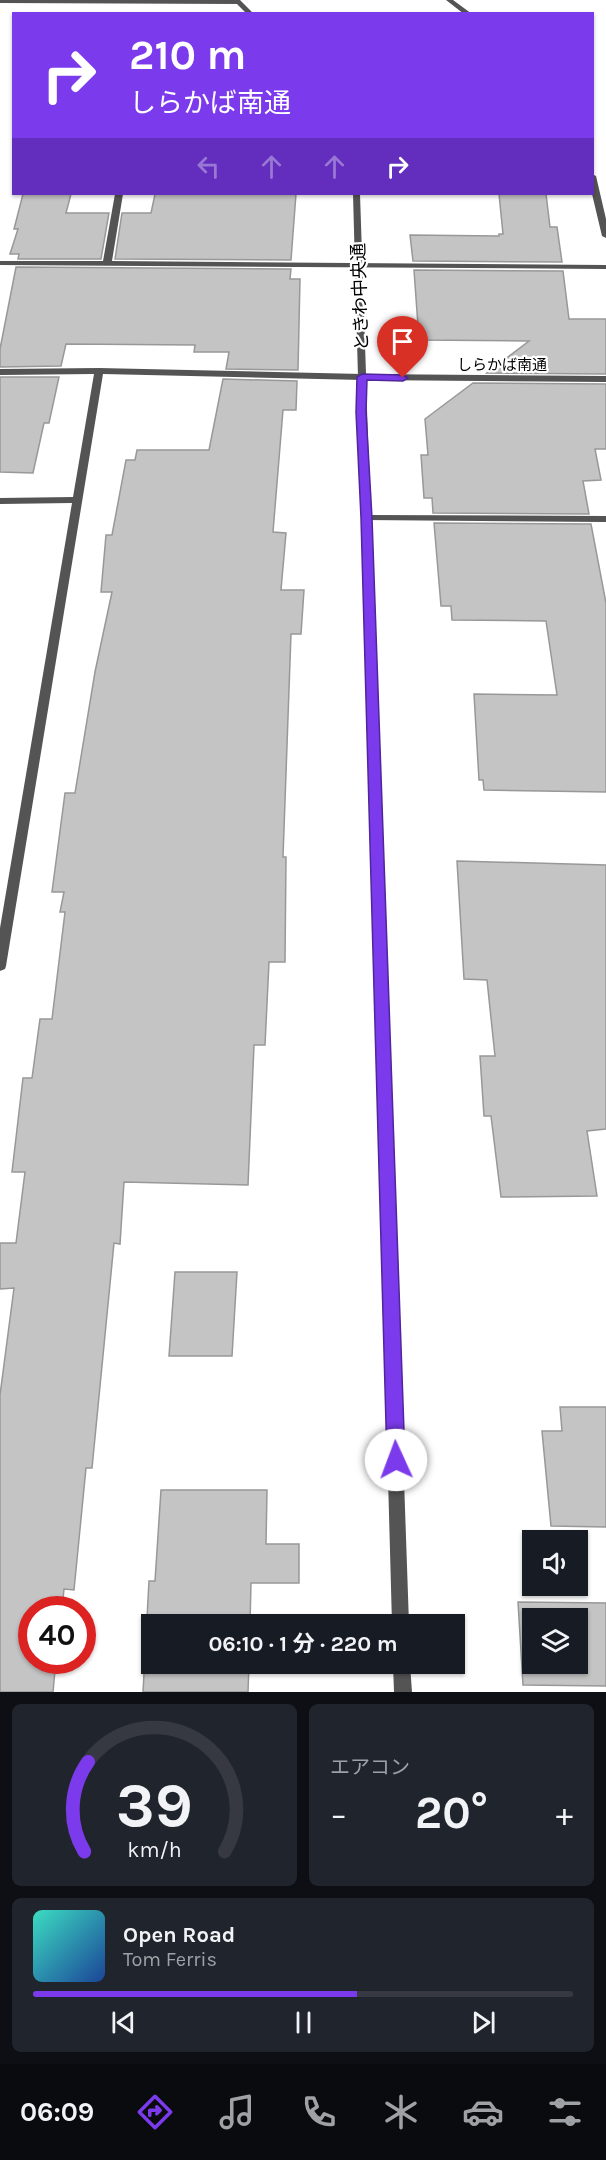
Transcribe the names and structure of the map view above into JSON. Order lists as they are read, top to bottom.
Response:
{
  "streets": {
    "street": ["ときわ中央通", "しらかば南通"]
  },
  "crossings": [
    ["ときわ中央通", "しらかば南通"]
  ],
  "page": {
    "turn": ["210 m", "しらかば南通"],
    "limit": "40",
    "trip": "06:10 · 1 分 · 220 m",
    "tile": "エアコン",
    "heat": ["−", "20°", "+"],
    "song": ["Open Road", "Tom Ferris"],
    "tabs": "06:09",
    "gauge": ["39", "km/h"]
  }
}
